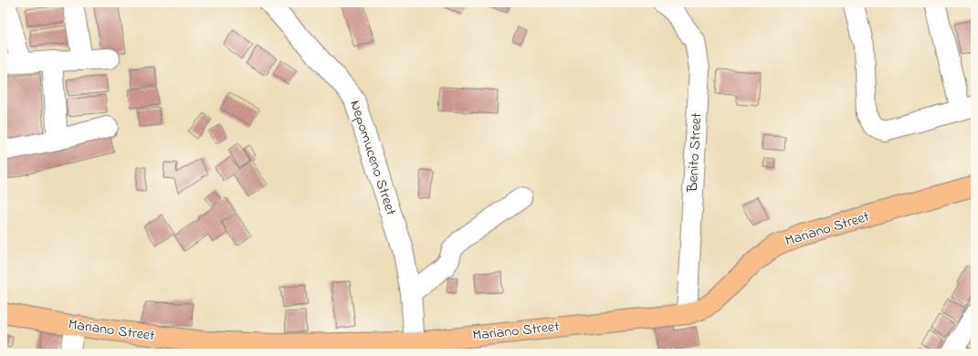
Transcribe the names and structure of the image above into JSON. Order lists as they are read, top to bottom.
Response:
{
  "streets": {
    "main road": ["Mariano Street"],
    "street": ["Benito Street", "Nepomuceno Street"]
  },
  "crossings": [
    ["Benito Street", "Mariano Street"],
    ["Nepomuceno Street", "Mariano Street"]
  ]
}
